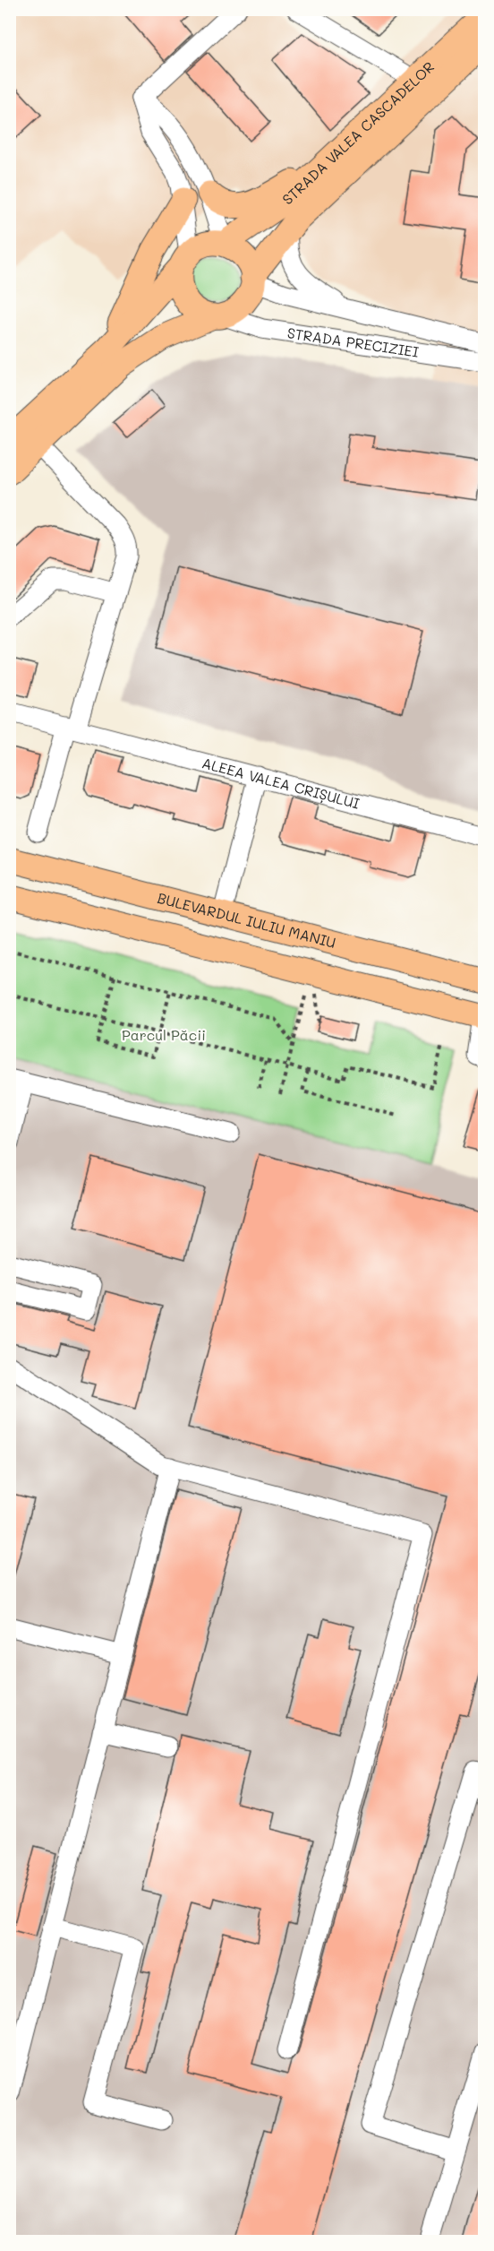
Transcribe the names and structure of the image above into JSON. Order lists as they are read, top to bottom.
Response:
{
  "streets": {
    "main road": ["STRADA VALEA CASCADELOR", "BULEVARDUL IULIU MANIU"],
    "street": ["STRADA PRECIZIEI", "ALEEA VALEA CRIȘULUI"]
  },
  "crossings": [
    ["STRADA VALEA CASCADELOR", "STRADA PRECIZIEI"]
  ],
  "parks": ["Parcul Păcii"]
}
